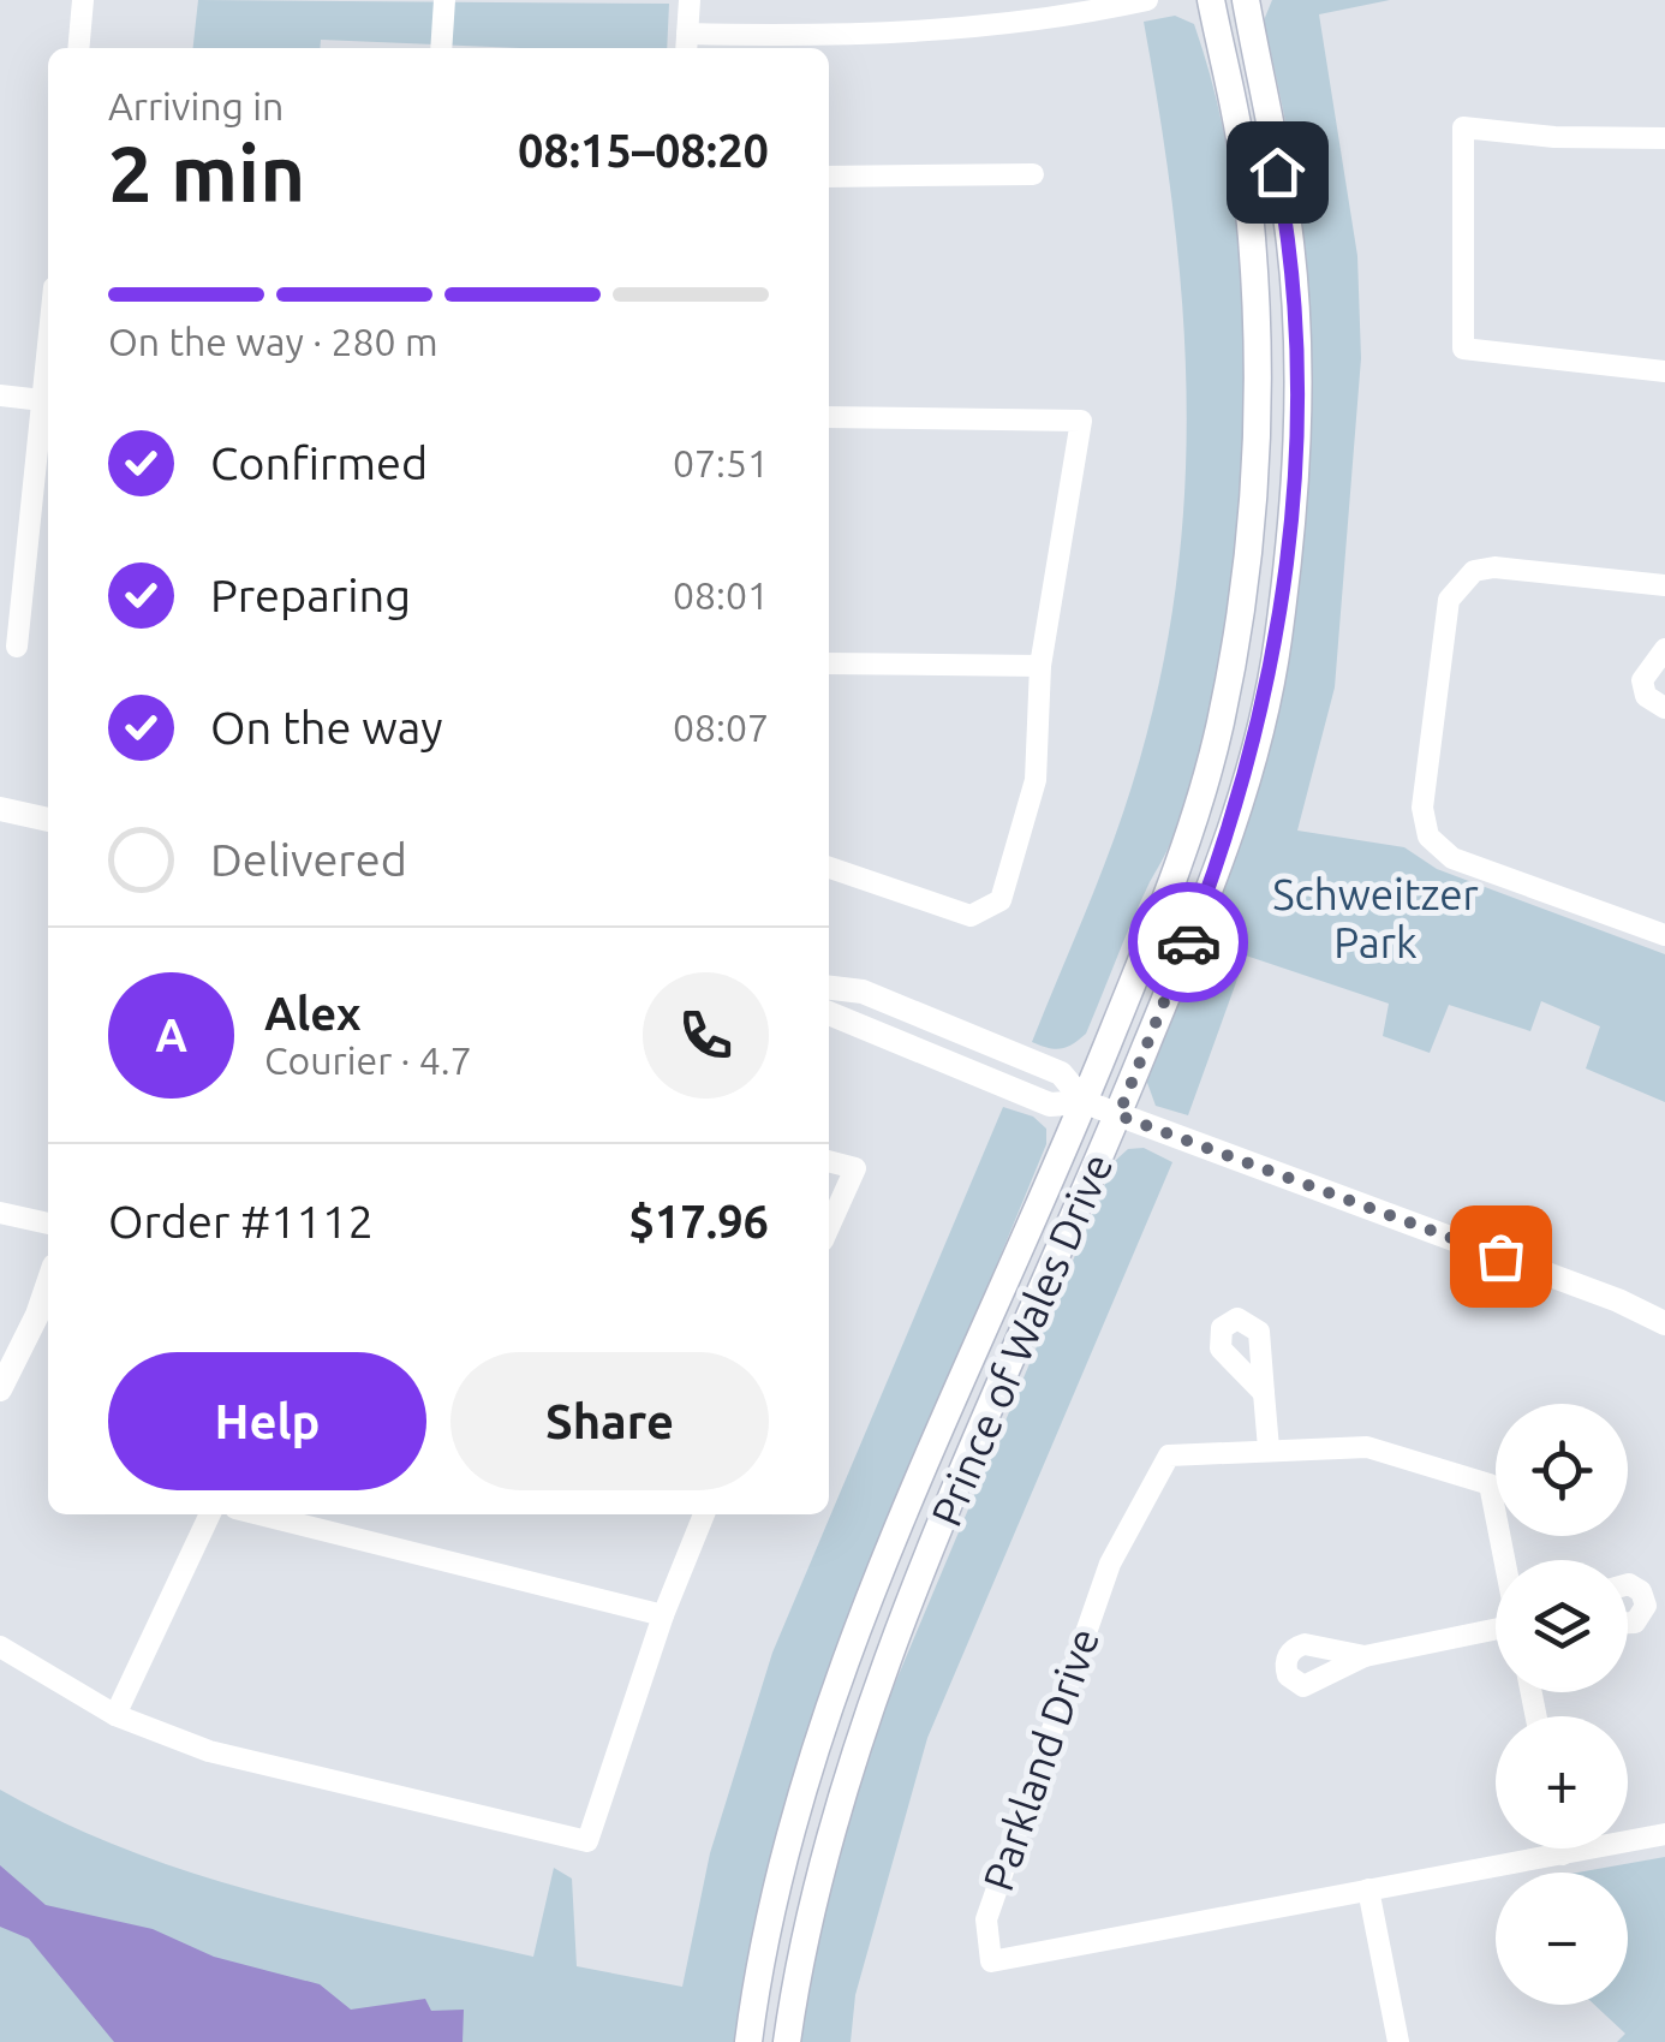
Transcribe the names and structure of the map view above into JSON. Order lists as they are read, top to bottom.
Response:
{
  "streets": {
    "main road": ["Prince of Wales Drive"],
    "street": ["Parkland Drive"]
  },
  "parks": ["Schweitzer Park"],
  "page": {
    "heading": ["2 min", "Arriving in", "08:15–08:20"],
    "panel": [
      "Alex",
      "Courier · 4.7",
      "Order #1112",
      "$17.96"
    ],
    "bar": "On the way · 280 m",
    "list": [
      ["Confirmed", "07:51"],
      ["Preparing", "08:01"],
      ["On the way", "08:07"],
      "Delivered"
    ],
    "round": "A",
    "buttons": ["Help", "Share"],
    "map_buttons": ["+", "−"]
  }
}
